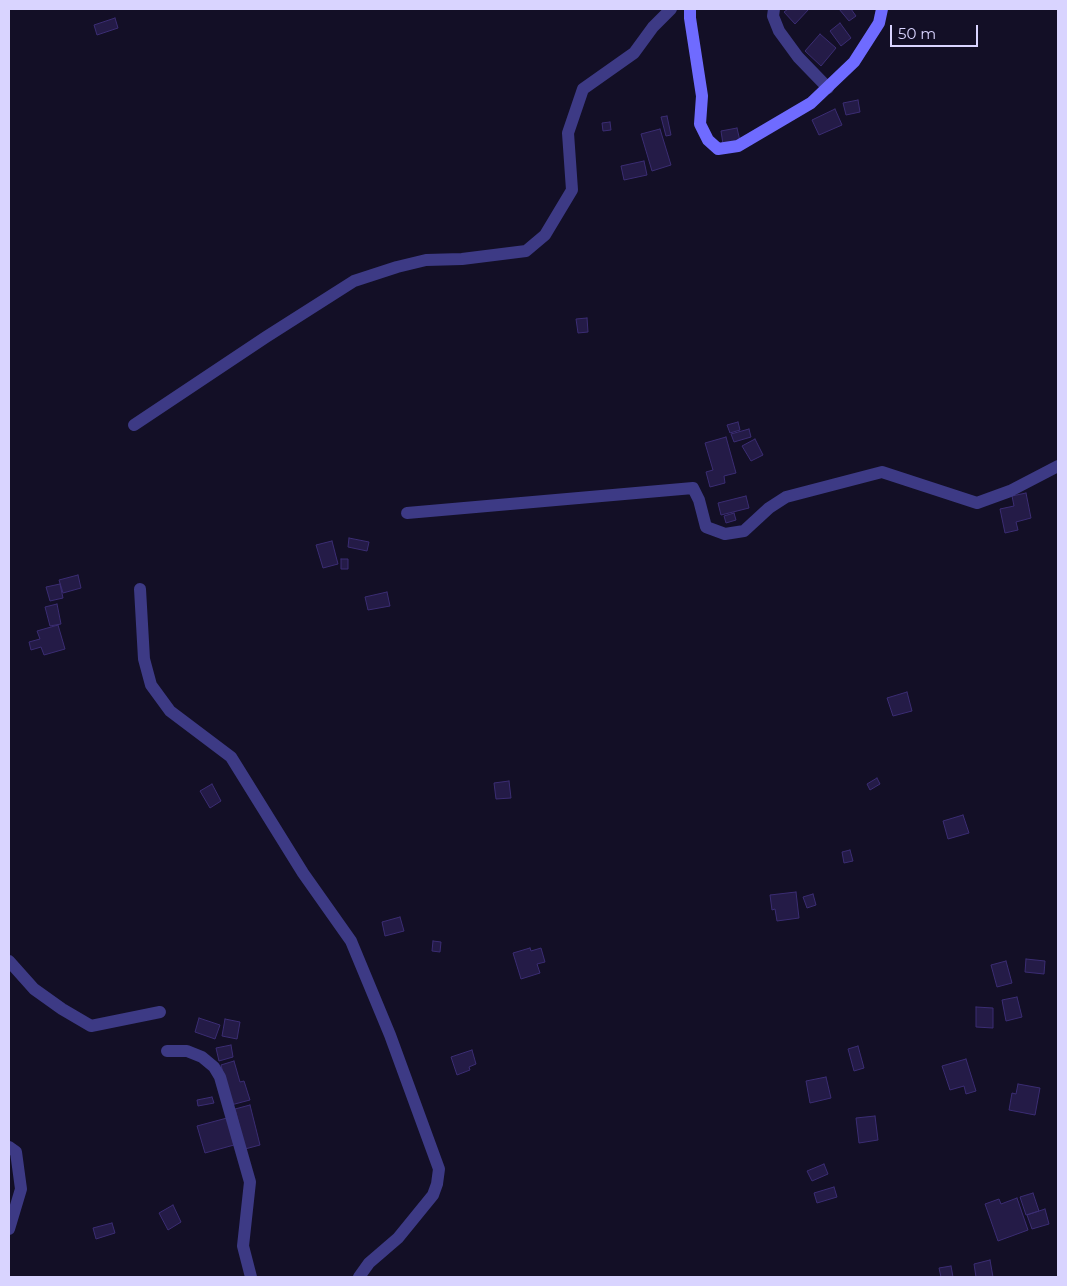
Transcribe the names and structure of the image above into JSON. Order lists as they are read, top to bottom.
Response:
{
  "scale_bar": "50 m"
}
